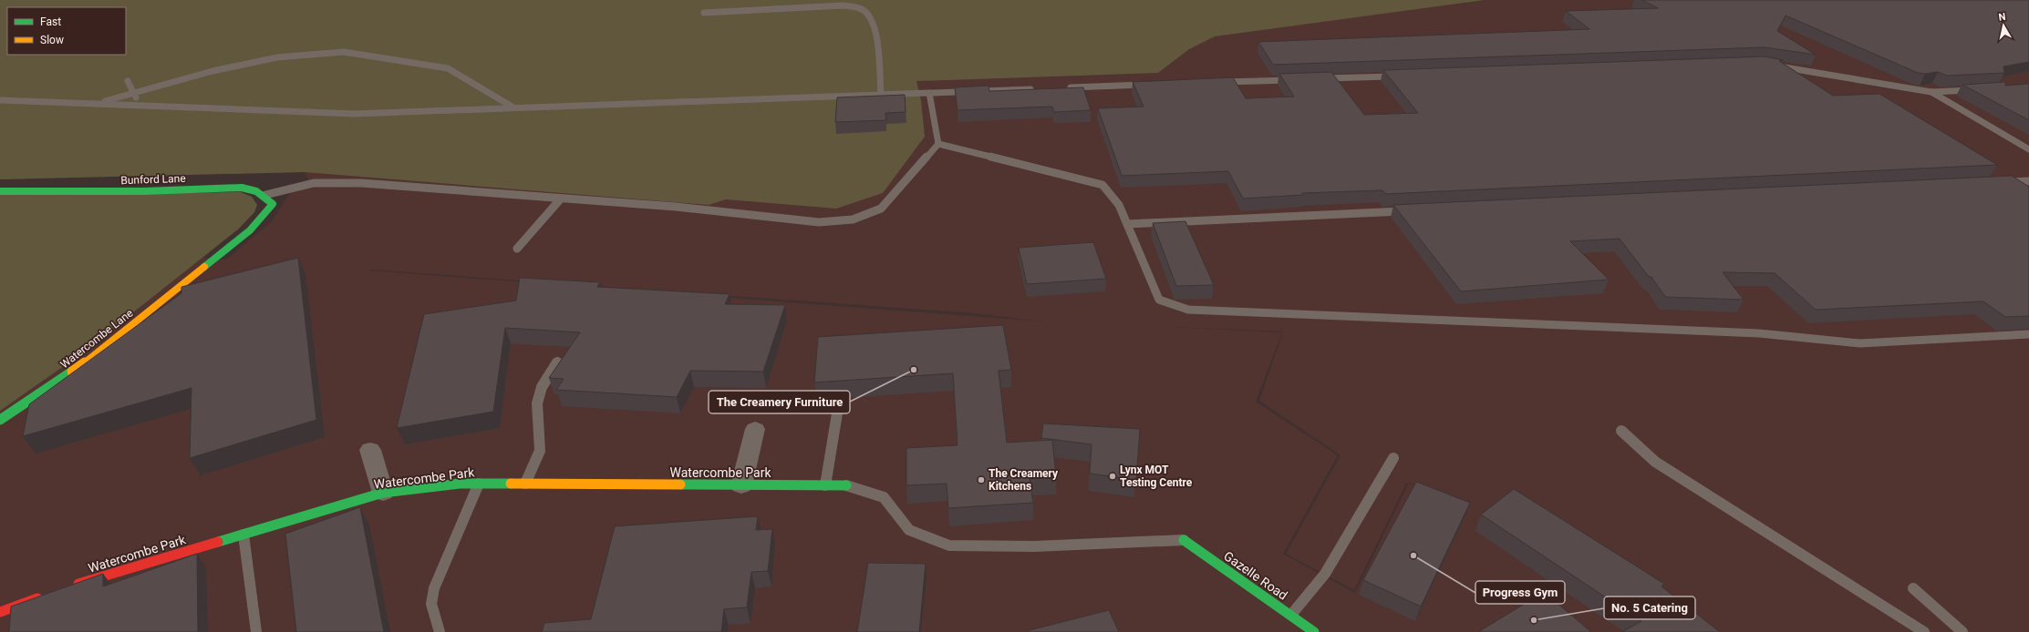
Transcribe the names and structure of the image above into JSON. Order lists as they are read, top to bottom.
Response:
{
  "streets": {
    "street": [
      "Bunford Lane",
      "Watercombe Lane",
      "Watercombe Park",
      "Gazelle Road"
    ]
  },
  "crossings": [
    ["Bunford Lane", "Watercombe Lane"]
  ],
  "places": [
    "The Creamery Furniture",
    "Lynx MOT Testing Centre",
    "The Creamery Kitchens",
    "Progress Gym",
    "No. 5 Catering"
  ],
  "legend": ["Fast", "Slow"],
  "north": "top"
}
